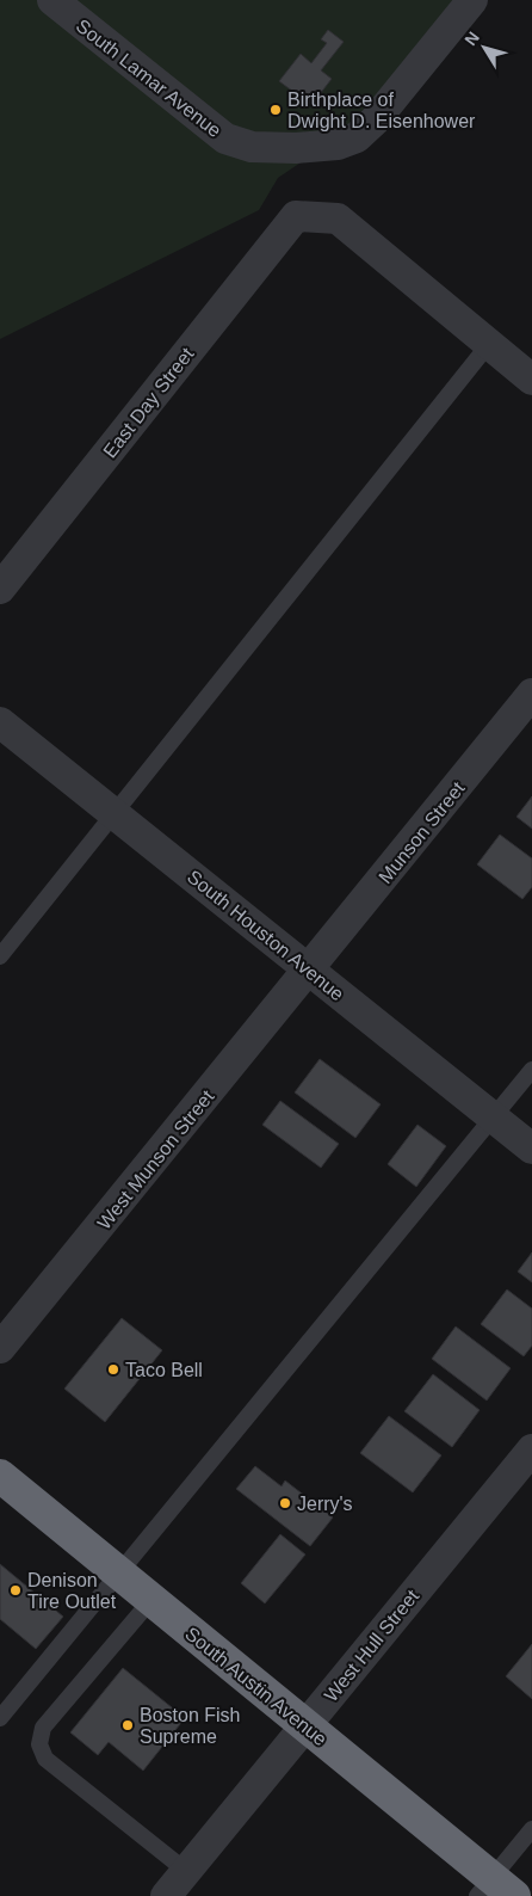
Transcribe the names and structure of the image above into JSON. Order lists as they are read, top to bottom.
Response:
{
  "streets": {
    "highway": ["South Austin Avenue"],
    "street": [
      "South Lamar Avenue",
      "East Day Street",
      "Munson Street",
      "South Houston Avenue",
      "West Munson Street",
      "West Hull Street"
    ]
  },
  "crossings": [
    ["Munson Street", "South Houston Avenue"],
    ["Munson Street", "West Munson Street"],
    ["South Houston Avenue", "West Munson Street"],
    ["West Hull Street", "South Austin Avenue"]
  ],
  "places": [
    "Birthplace of Dwight D. Eisenhower",
    "Taco Bell",
    "Jerry's",
    "Denison Tire Outlet",
    "Boston Fish Supreme"
  ],
  "north": "top left"
}
